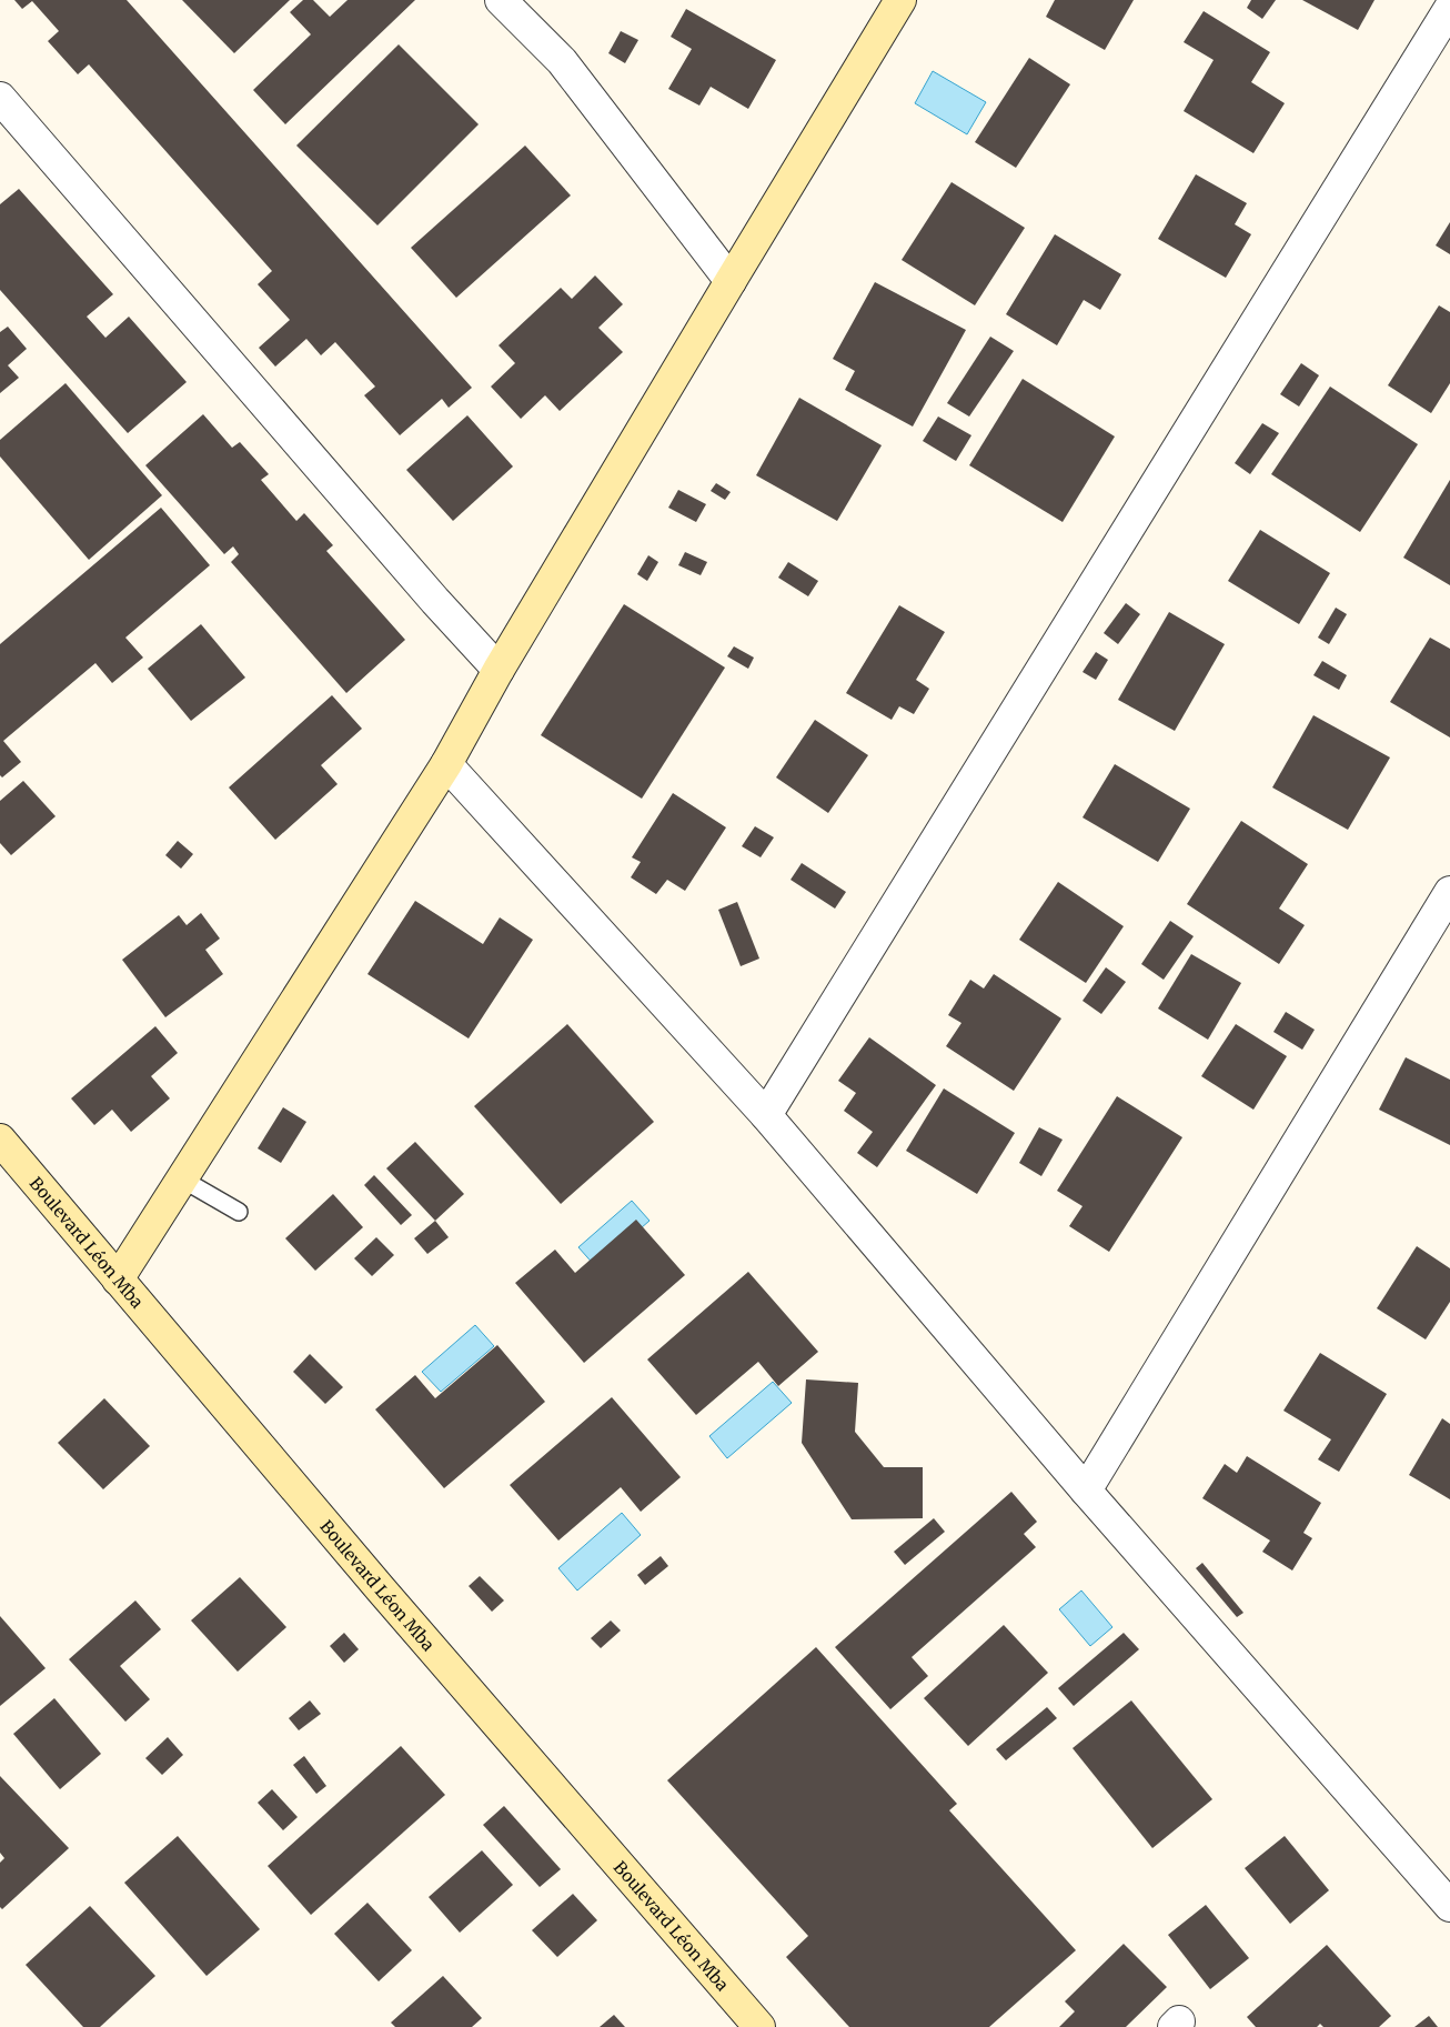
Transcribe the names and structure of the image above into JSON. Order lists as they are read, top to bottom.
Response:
{
  "streets": {
    "street": ["Boulevard Léon Mba"]
  }
}
